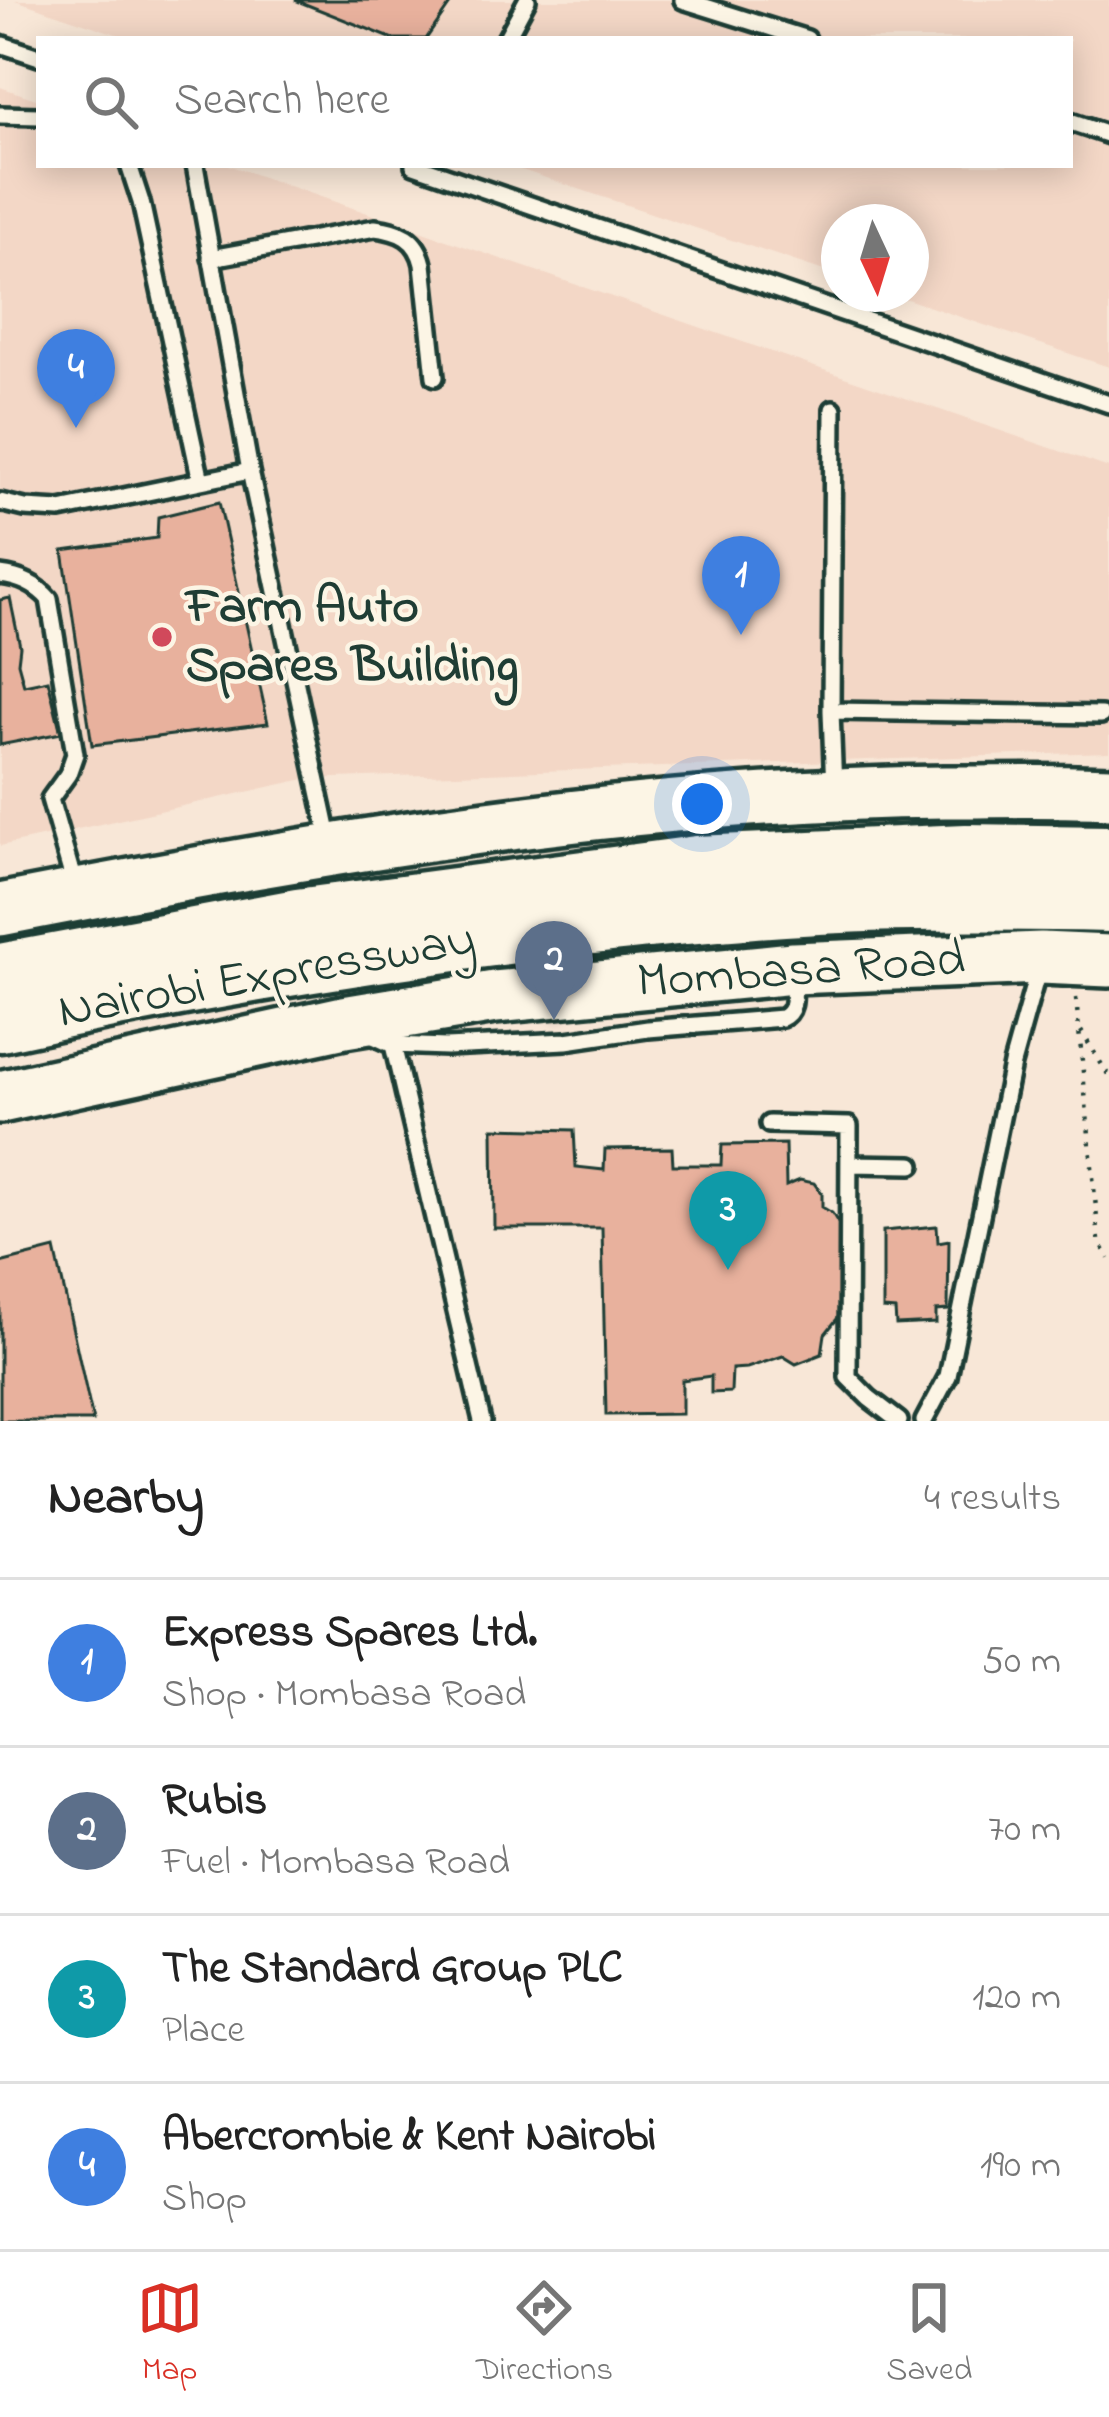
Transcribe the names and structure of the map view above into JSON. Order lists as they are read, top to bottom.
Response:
{
  "streets": {
    "highway": ["Mombasa Road", "Nairobi Expressway"]
  },
  "places": ["Farm Auto Spares Building"],
  "north": "bottom",
  "page": {
    "search": "Search here",
    "pins": [
      "4",
      "1",
      "2",
      "3"
    ],
    "heading": ["Nearby", "4 results"],
    "list": [
      {
        "mark": "1",
        "name": "Express Spares Ltd.",
        "note": "Shop · Mombasa Road",
        "value": "50 m"
      },
      {
        "mark": "2",
        "name": "Rubis",
        "note": "Fuel · Mombasa Road",
        "value": "70 m"
      },
      {
        "mark": "3",
        "name": "The Standard Group PLC",
        "note": "Place",
        "value": "120 m"
      },
      {
        "mark": "4",
        "name": "Abercrombie & Kent Nairobi",
        "note": "Shop",
        "value": "190 m"
      }
    ],
    "nav": ["Map", "Directions", "Saved"]
  }
}
